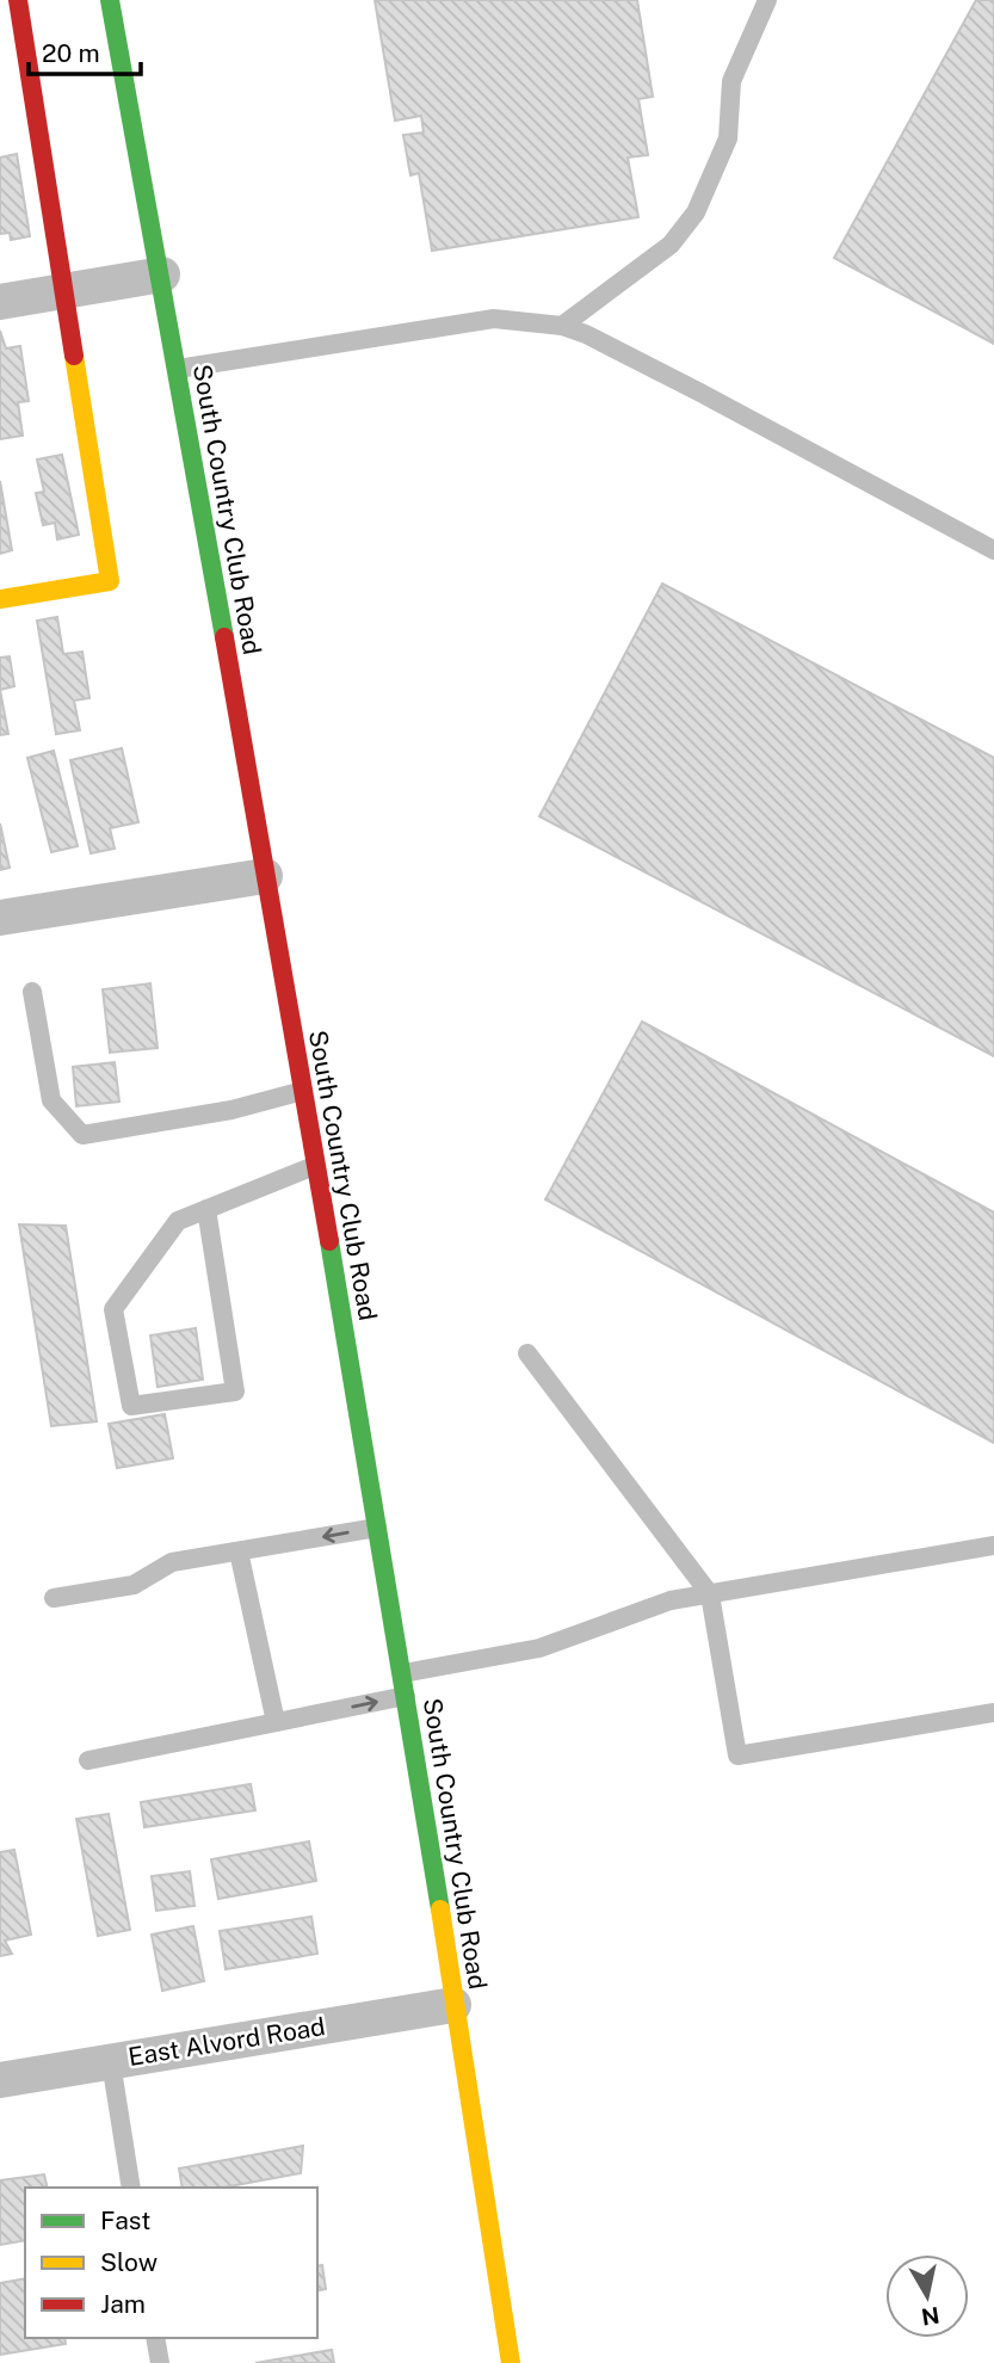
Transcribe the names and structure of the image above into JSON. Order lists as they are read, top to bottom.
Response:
{
  "streets": {
    "street": ["South Country Club Road", "East Alvord Road"]
  },
  "crossings": [
    ["South Country Club Road", "East Alvord Road"]
  ],
  "legend": ["Fast", "Slow", "Jam"],
  "scale_bar": "20 m",
  "north": "bottom"
}
